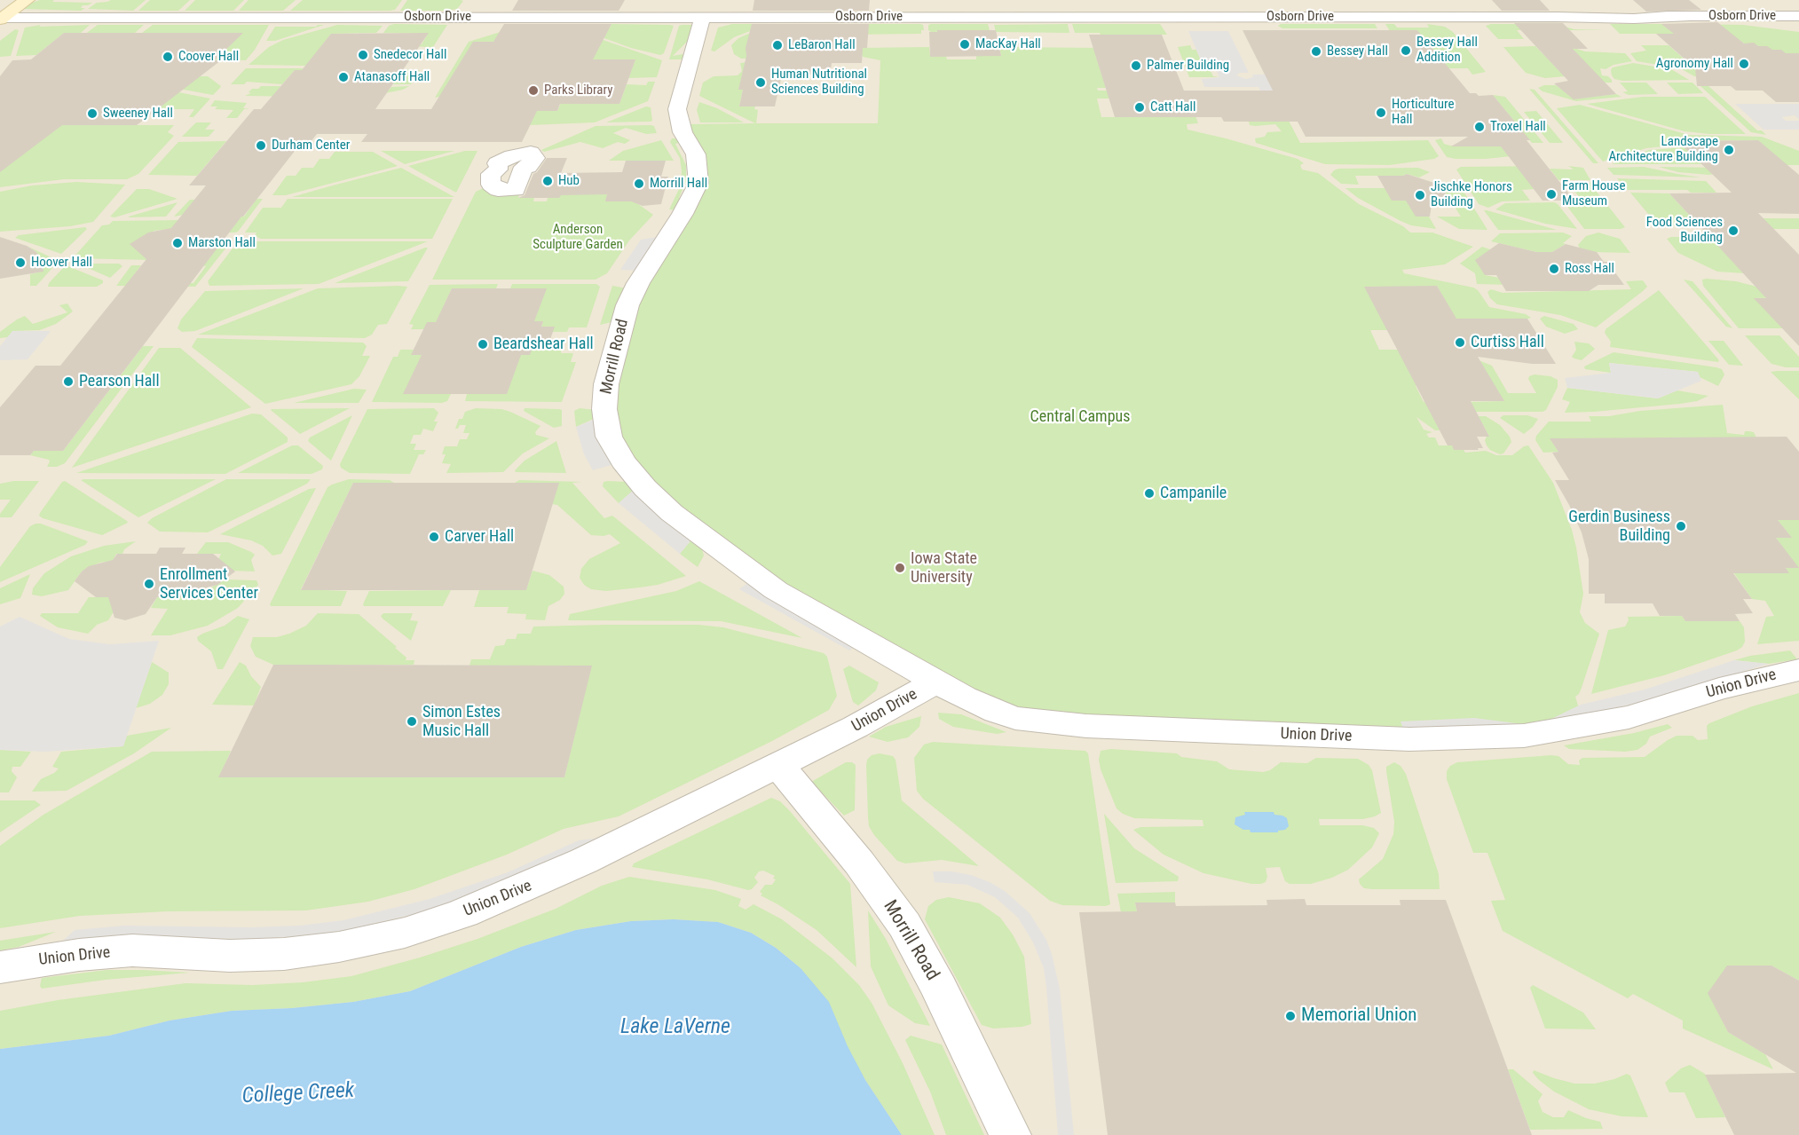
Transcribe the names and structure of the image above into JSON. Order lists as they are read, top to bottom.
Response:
{
  "streets": {
    "street": ["Osborn Drive", "Morrill Road", "Union Drive"]
  },
  "crossings": [
    ["Osborn Drive", "Morrill Road"],
    ["Morrill Road", "Union Drive"]
  ],
  "water": ["Lake LaVerne", "College Creek"],
  "parks": ["Anderson Sculpture Garden", "Central Campus"],
  "places": [
    "MacKay Hall",
    "LeBaron Hall",
    "Bessey Hall Addition",
    "Bessey Hall",
    "Snedecor Hall",
    "Coover Hall",
    "Agronomy Hall",
    "Palmer Building",
    "Atanasoff Hall",
    "Human Nutritional Sciences Building",
    "Parks Library",
    "Catt Hall",
    "Horticulture Hall",
    "Sweeney Hall",
    "Troxel Hall",
    "Durham Center",
    "Landscape Architecture Building",
    "Hub",
    "Morrill Hall",
    "Farm House Museum",
    "Jischke Honors Building",
    "Food Sciences Building",
    "Marston Hall",
    "Hoover Hall",
    "Ross Hall",
    "Curtiss Hall",
    "Beardshear Hall",
    "Pearson Hall",
    "Campanile",
    "Gerdin Business Building",
    "Carver Hall",
    "Iowa State University",
    "Enrollment Services Center",
    "Simon Estes Music Hall",
    "Memorial Union"
  ]
}
